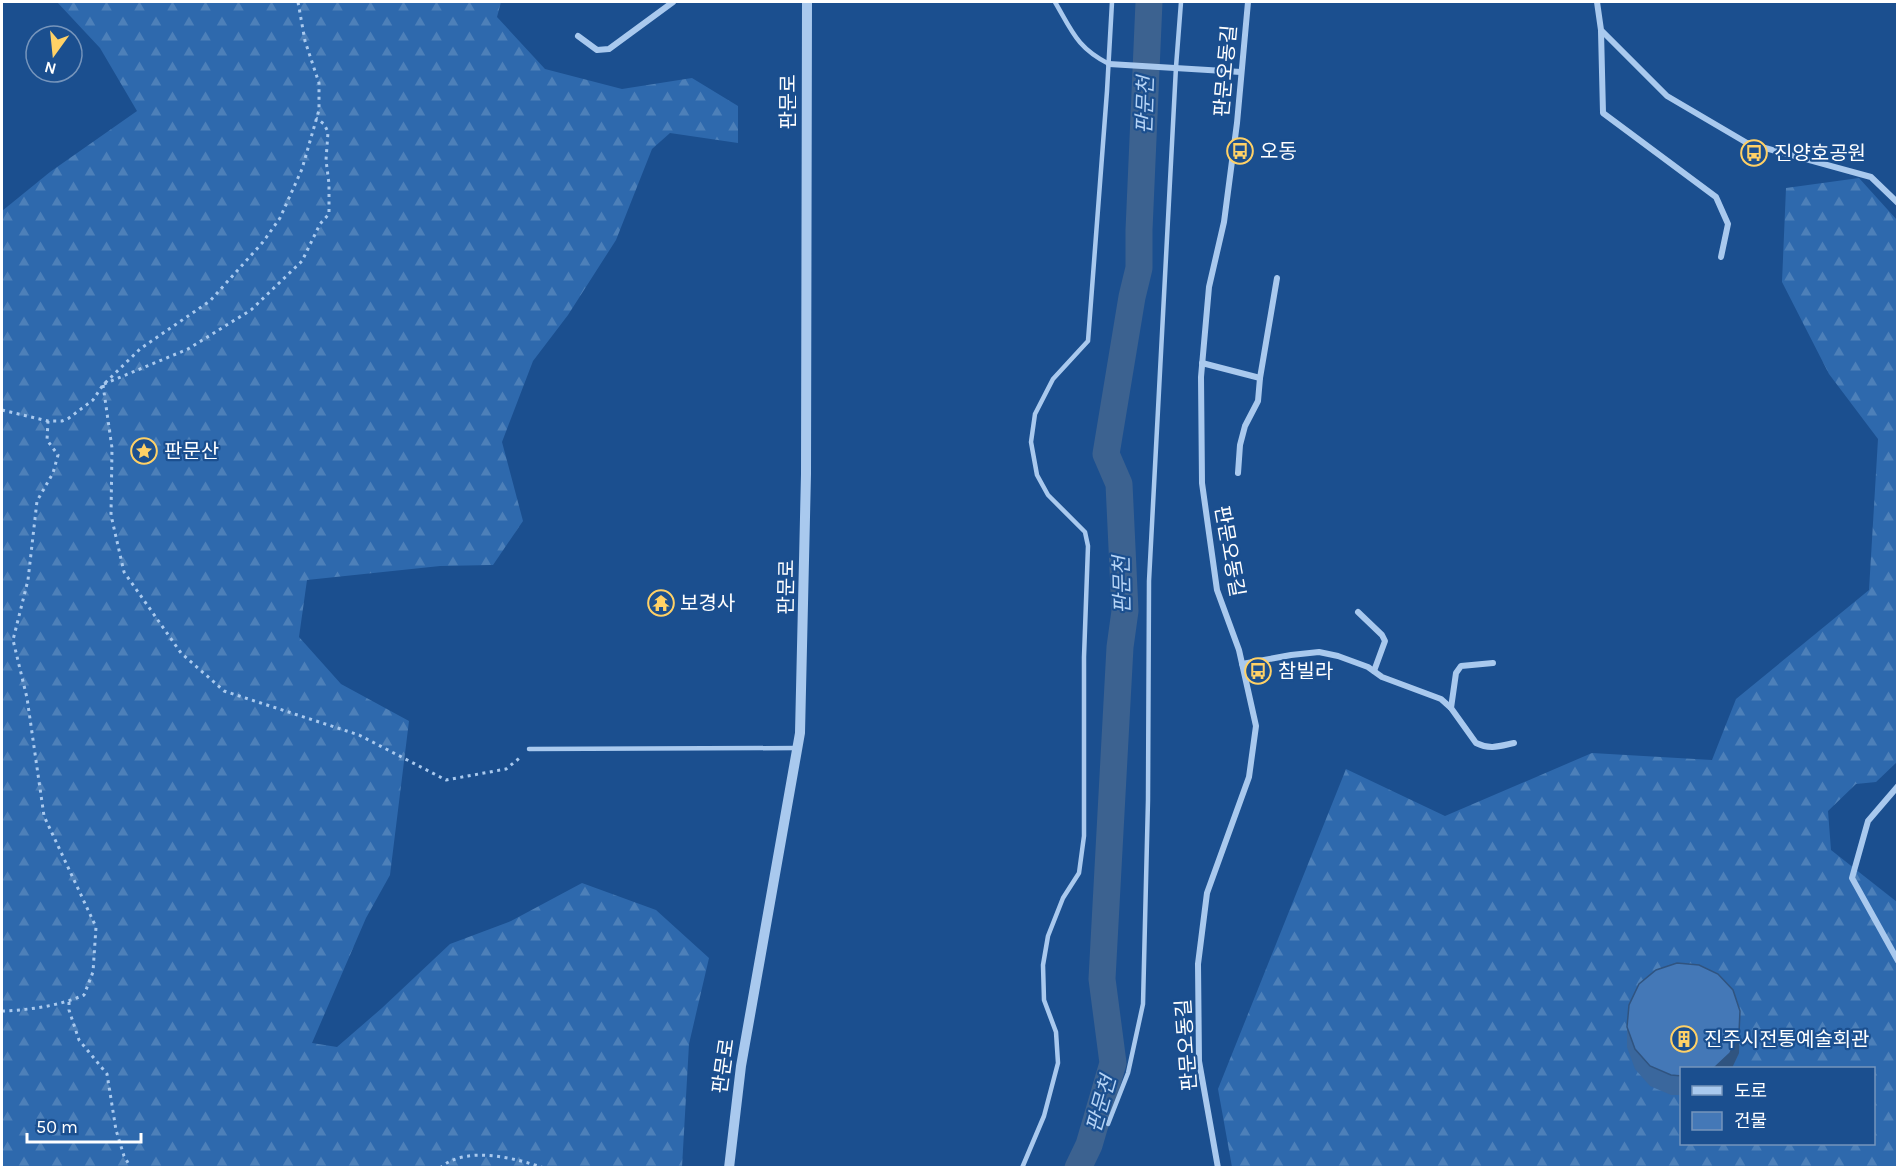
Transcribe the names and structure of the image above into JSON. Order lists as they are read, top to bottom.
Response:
{
  "streets": {
    "street": ["판문오동길", "판문로"]
  },
  "water": ["판문천"],
  "places": {
    "bus stop": ["오동", "진양호공원", "참빌라"],
    "place": ["판문산"],
    "temple": ["보경사"],
    "building": ["진주시전통예술회관"]
  },
  "legend": ["도로", "건물"],
  "scale_bar": "50 m",
  "north": "bottom"
}
